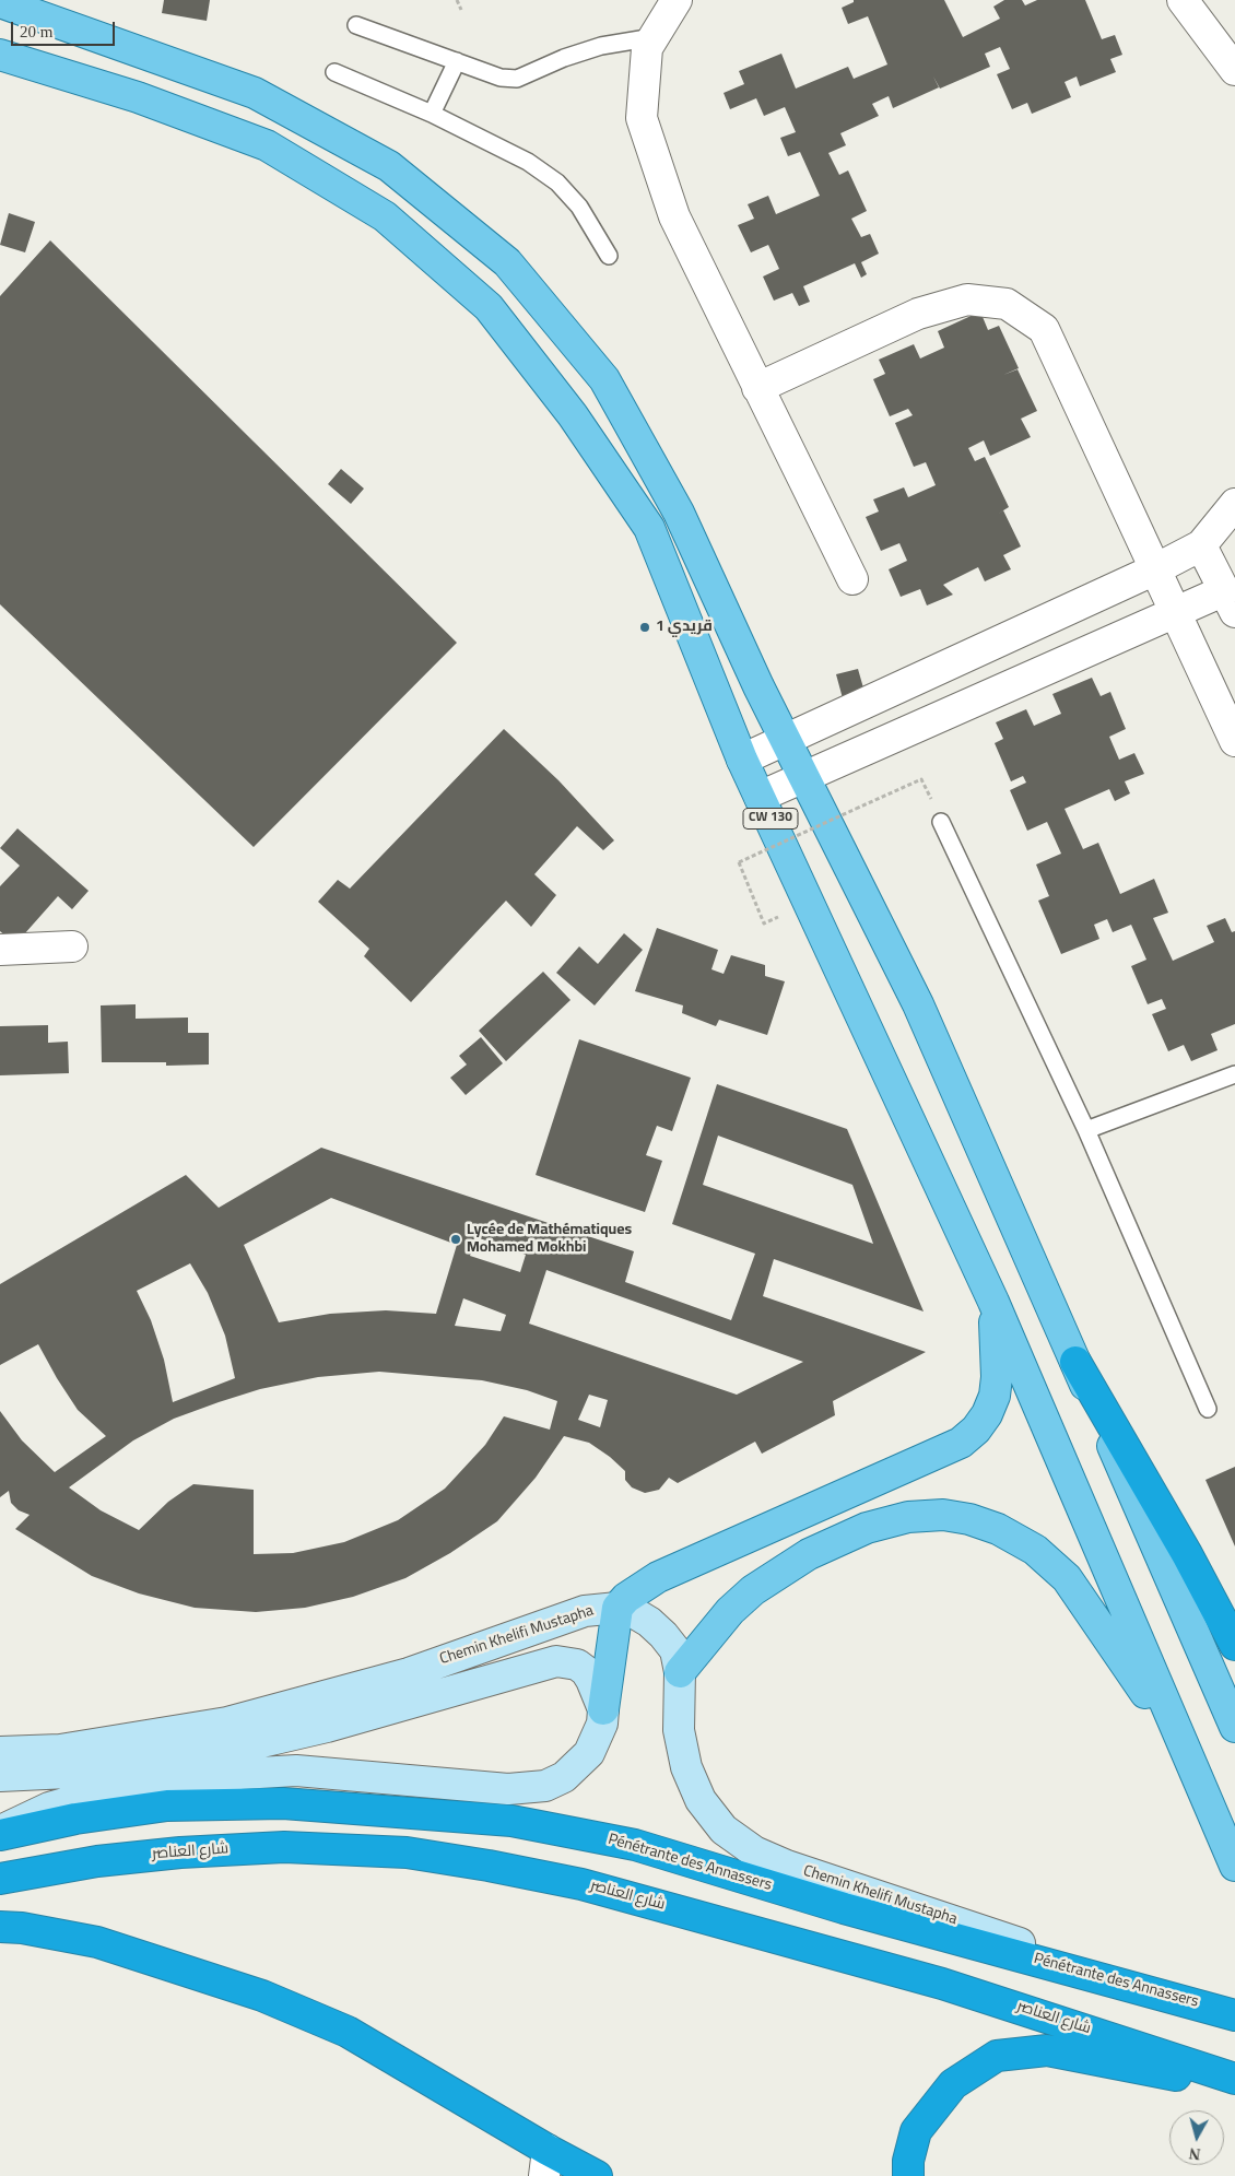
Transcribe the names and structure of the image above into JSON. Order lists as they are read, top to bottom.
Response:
{
  "streets": {
    "highway": ["شارع العناصر", "Pénétrante des Annassers"],
    "main road": ["CW 130", "Chemin Khelifi Mustapha"]
  },
  "crossings": [
    ["Chemin Khelifi Mustapha", "Pénétrante des Annassers"]
  ],
  "places": ["قريدي 1", "Lycée de Mathématiques Mohamed Mokhbi"],
  "scale_bar": "20 m",
  "north": "bottom"
}
